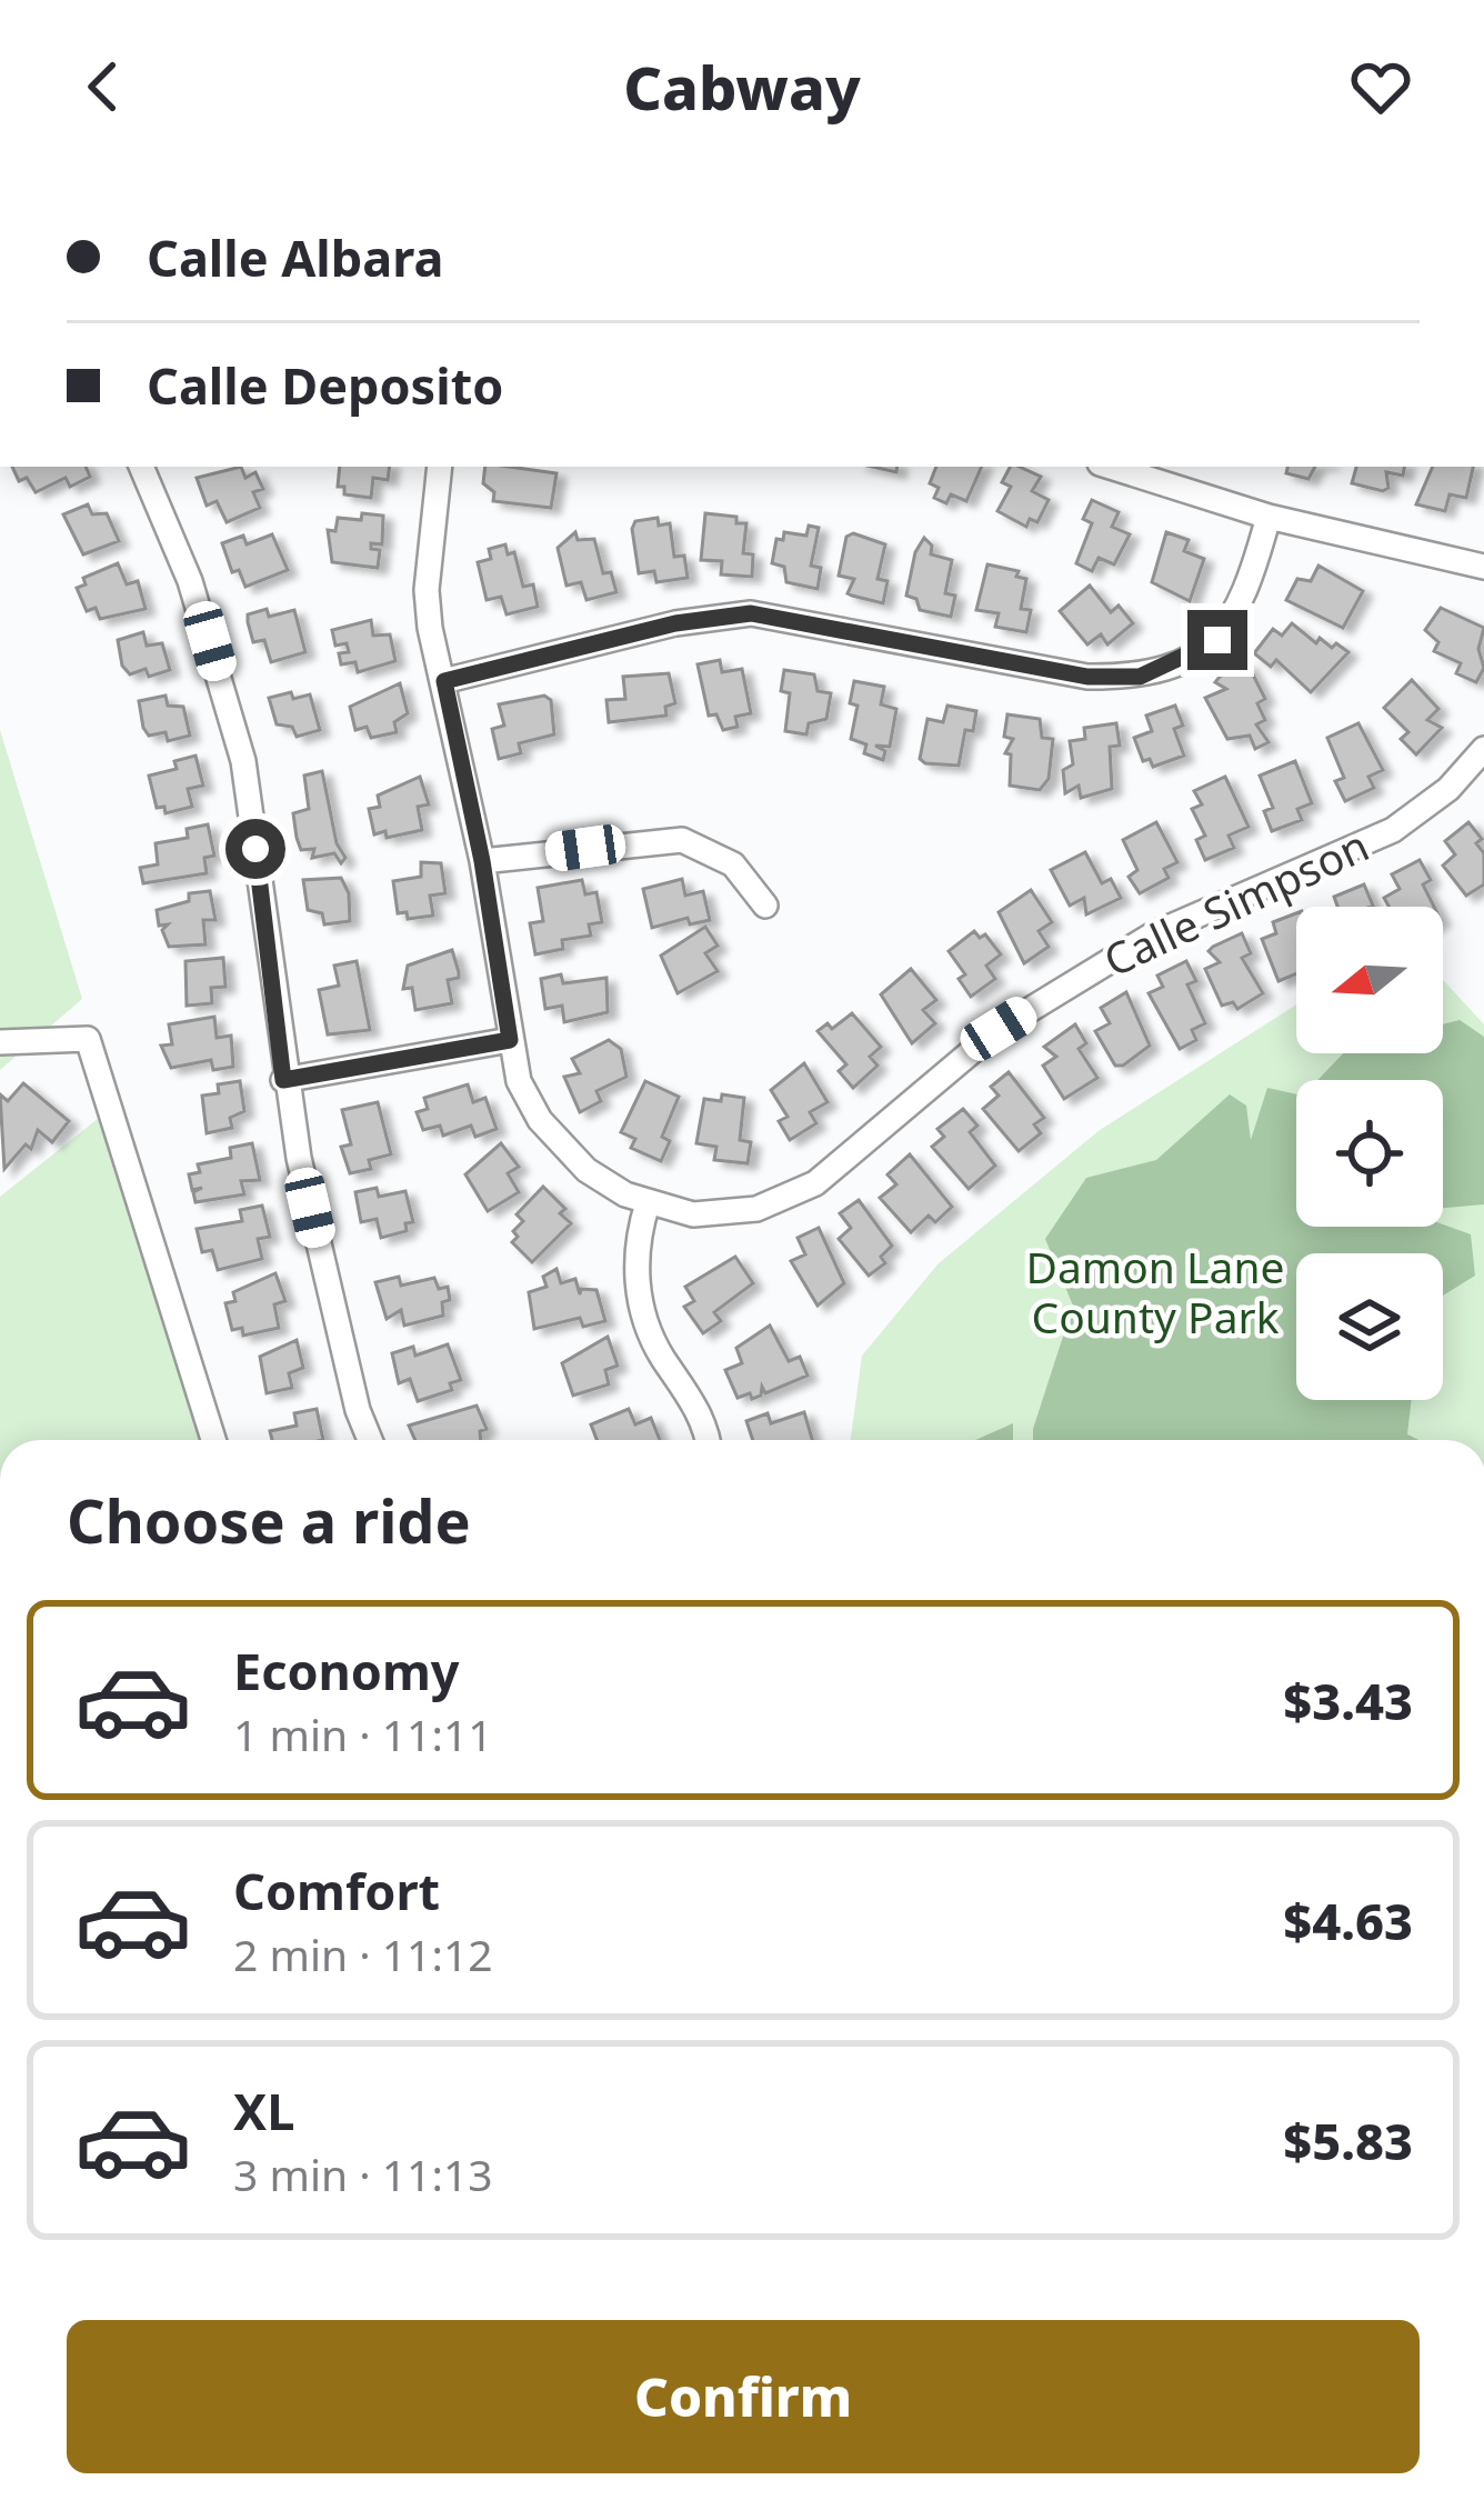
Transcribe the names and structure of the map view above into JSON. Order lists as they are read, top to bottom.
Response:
{
  "streets": {
    "street": ["Calle Simpson"]
  },
  "parks": ["Damon Lane County Park"],
  "north": "left",
  "page": {
    "header": "Cabway",
    "banner": ["Calle Albara", "Calle Deposito"],
    "heading": "Choose a ride",
    "list": [
      {
        "name": "Economy",
        "note": "1 min · 11:11",
        "value": "$3.43"
      },
      {
        "name": "Comfort",
        "note": "2 min · 11:12",
        "value": "$4.63"
      },
      {
        "name": "XL",
        "note": "3 min · 11:13",
        "value": "$5.83"
      }
    ],
    "buttons": "Confirm"
  }
}
